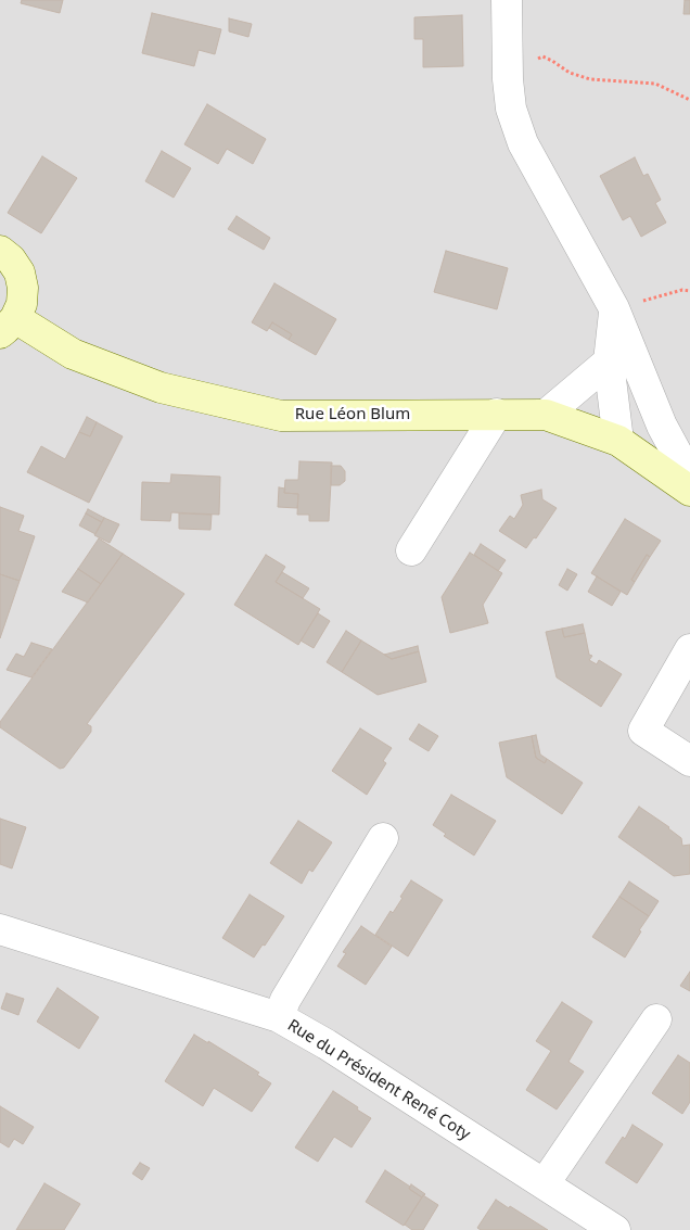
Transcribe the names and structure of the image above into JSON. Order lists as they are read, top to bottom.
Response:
{
  "streets": {
    "street": ["Rue Léon Blum", "Rue du Président René Coty"]
  }
}
